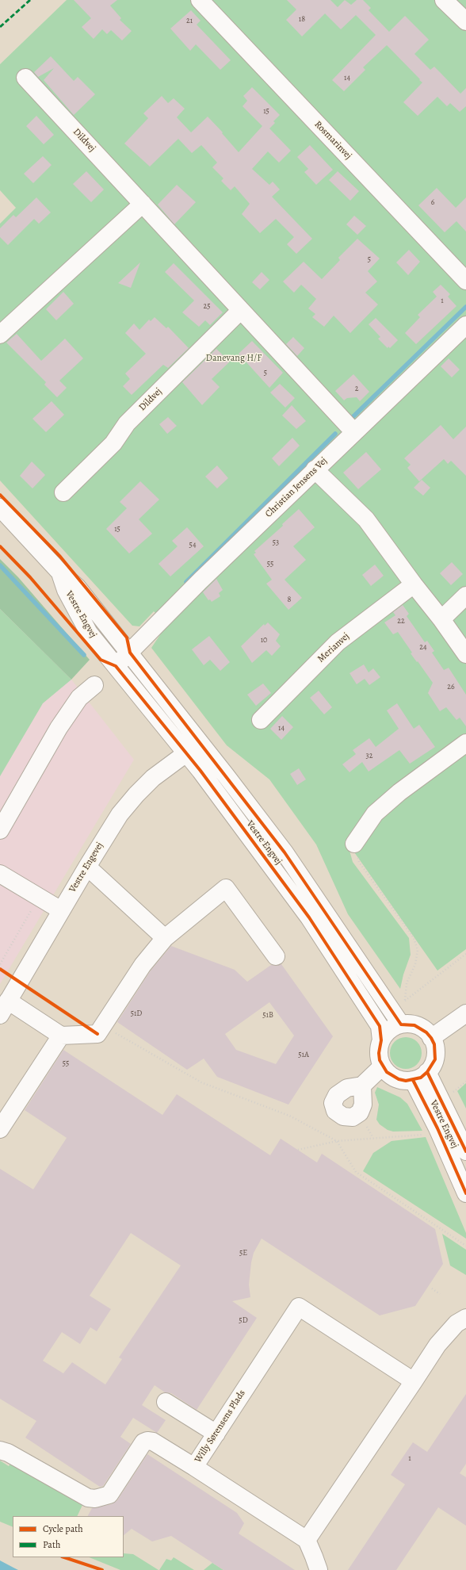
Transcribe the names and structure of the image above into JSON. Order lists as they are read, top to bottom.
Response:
{
  "streets": {
    "street": [
      "Dildvej",
      "Rosmarinvej",
      "Christian Jensens Vej",
      "Vestre Engvej",
      "Merianvej",
      "Vestre Engevej",
      "Willy Sørensens Plads"
    ]
  },
  "crossings": [
    ["Dildvej", "Christian Jensens Vej"],
    ["Christian Jensens Vej", "Vestre Engvej"],
    ["Vestre Engvej", "Vestre Engevej"]
  ],
  "parks": ["Danevang H/F"],
  "house_numbers": [
    "18",
    "21",
    "14",
    "15",
    "6",
    "5",
    "1",
    "25",
    "5",
    "2",
    "15",
    "53",
    "54",
    "55",
    "8",
    "22",
    "10",
    "24",
    "26",
    "14",
    "32",
    "51D",
    "51B",
    "51A",
    "55",
    "5E",
    "5D",
    "1"
  ],
  "legend": ["Cycle path", "Path"]
}
